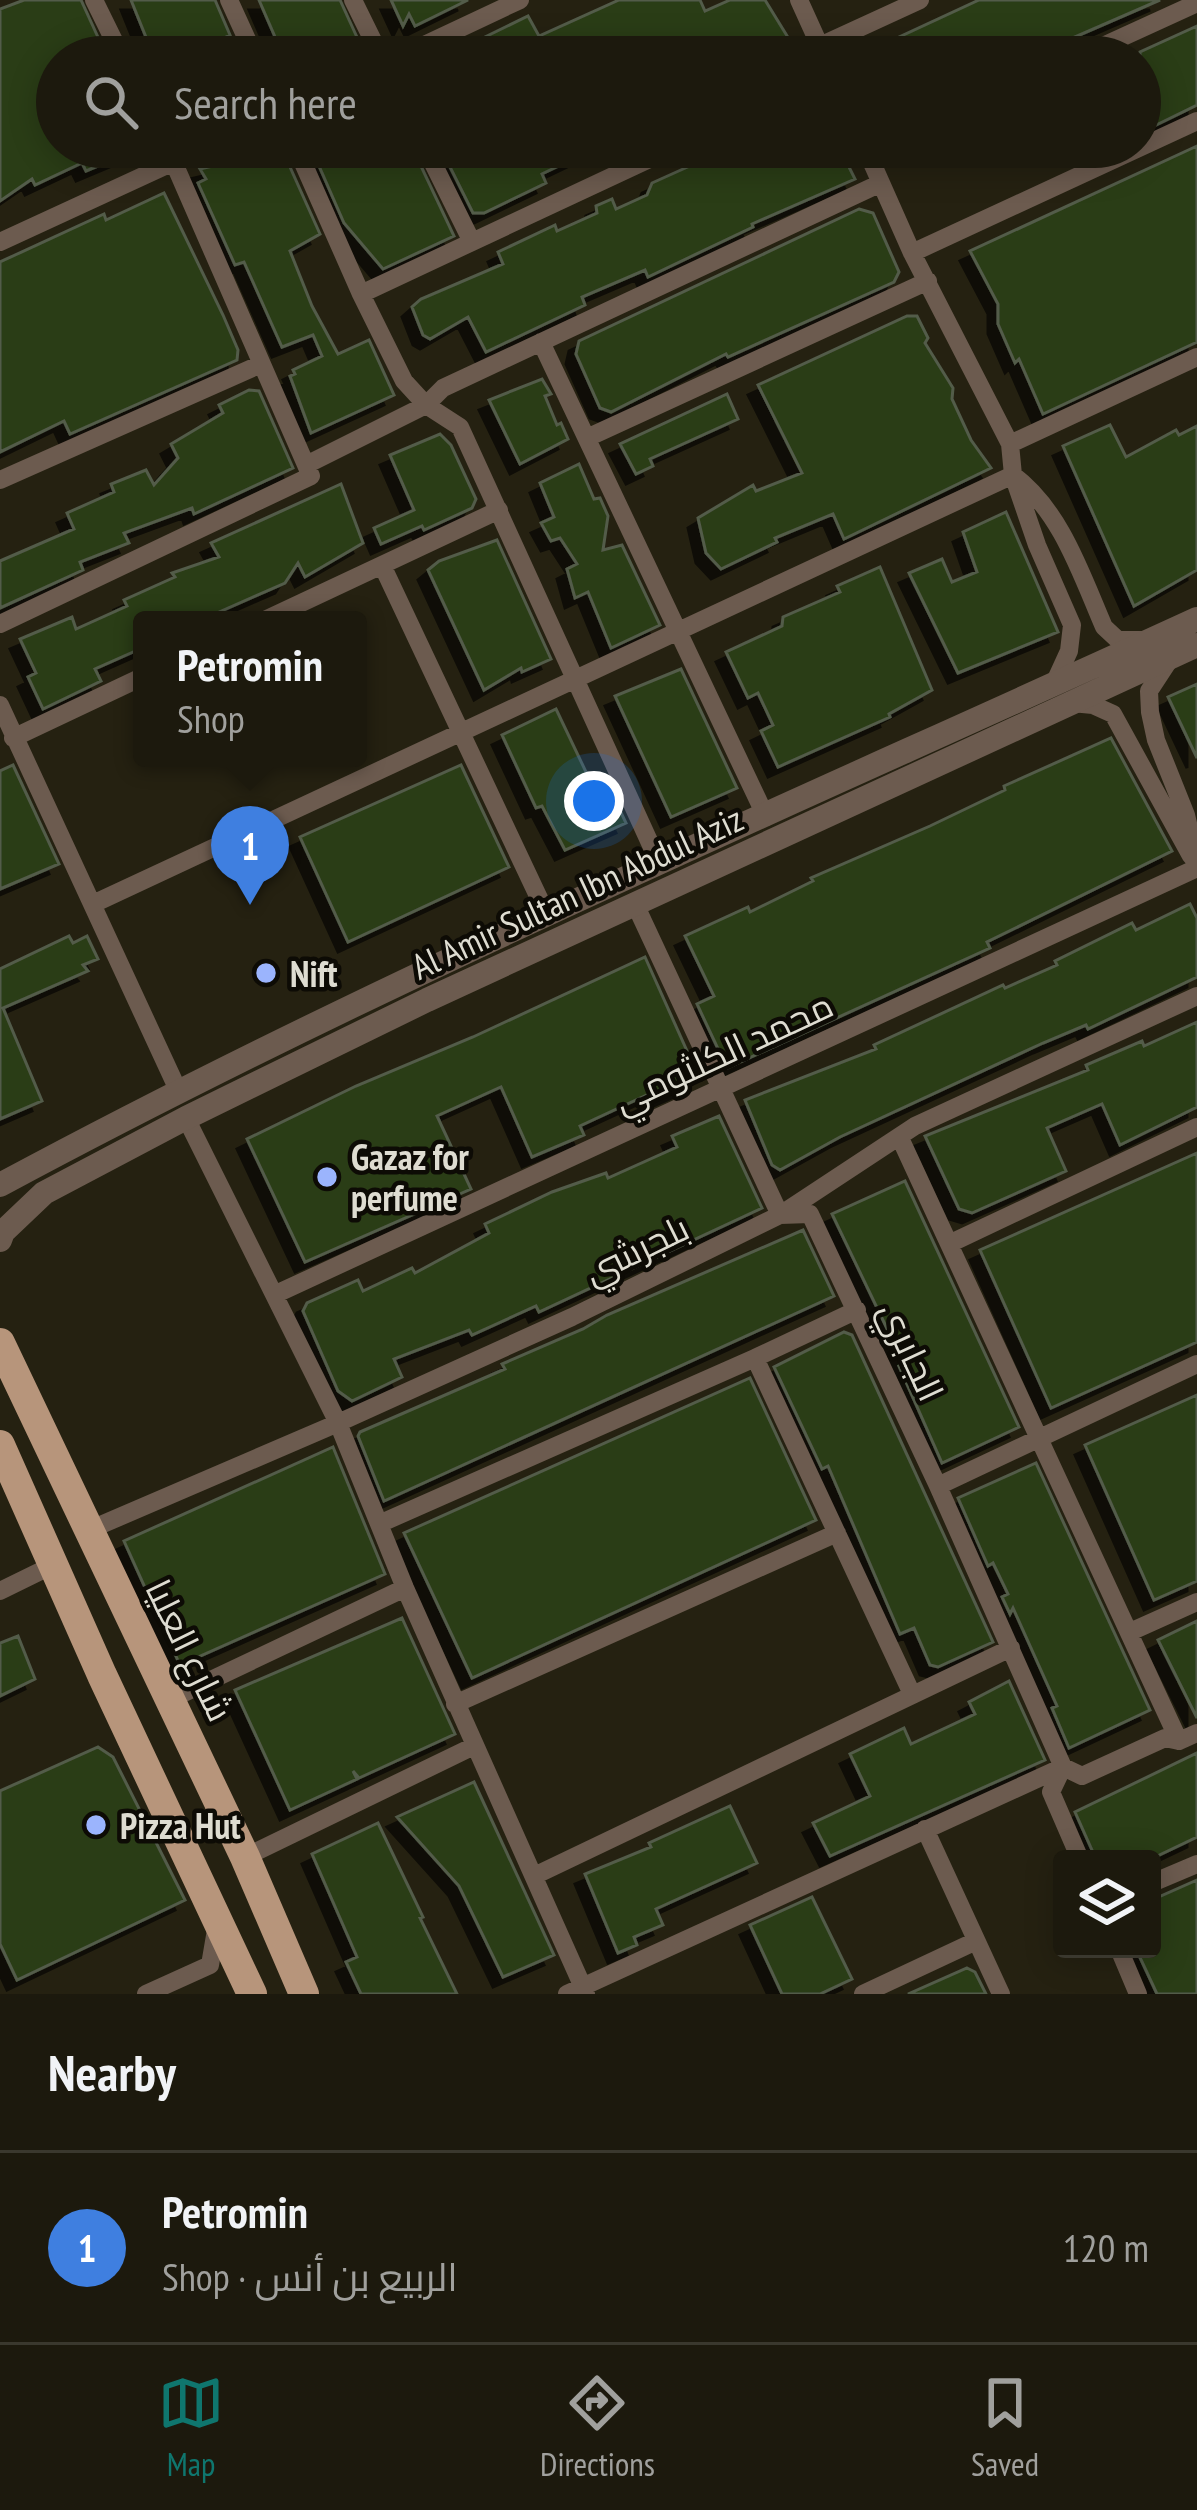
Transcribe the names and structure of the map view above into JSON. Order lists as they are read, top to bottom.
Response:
{
  "streets": {
    "main road": ["شارع العليا"],
    "street": [
      "Al Amir Sultan Ibn Abdul Aziz",
      "محمد الكلثومي",
      "بلجرشي",
      "الجابري"
    ]
  },
  "crossings": [
    ["بلجرشي", "الجابري"],
    ["بلجرشي", "شارع العليا"]
  ],
  "places": ["Nift", "Gazaz for perfume", "Pizza Hut"],
  "page": {
    "search": "Search here",
    "popup": ["Petromin", "Shop"],
    "pins": "1",
    "heading": "Nearby",
    "list": [
      {
        "mark": "1",
        "name": "Petromin",
        "note": "Shop · الربيع بن أنس",
        "value": "120 m"
      }
    ],
    "nav": ["Map", "Directions", "Saved"]
  }
}
